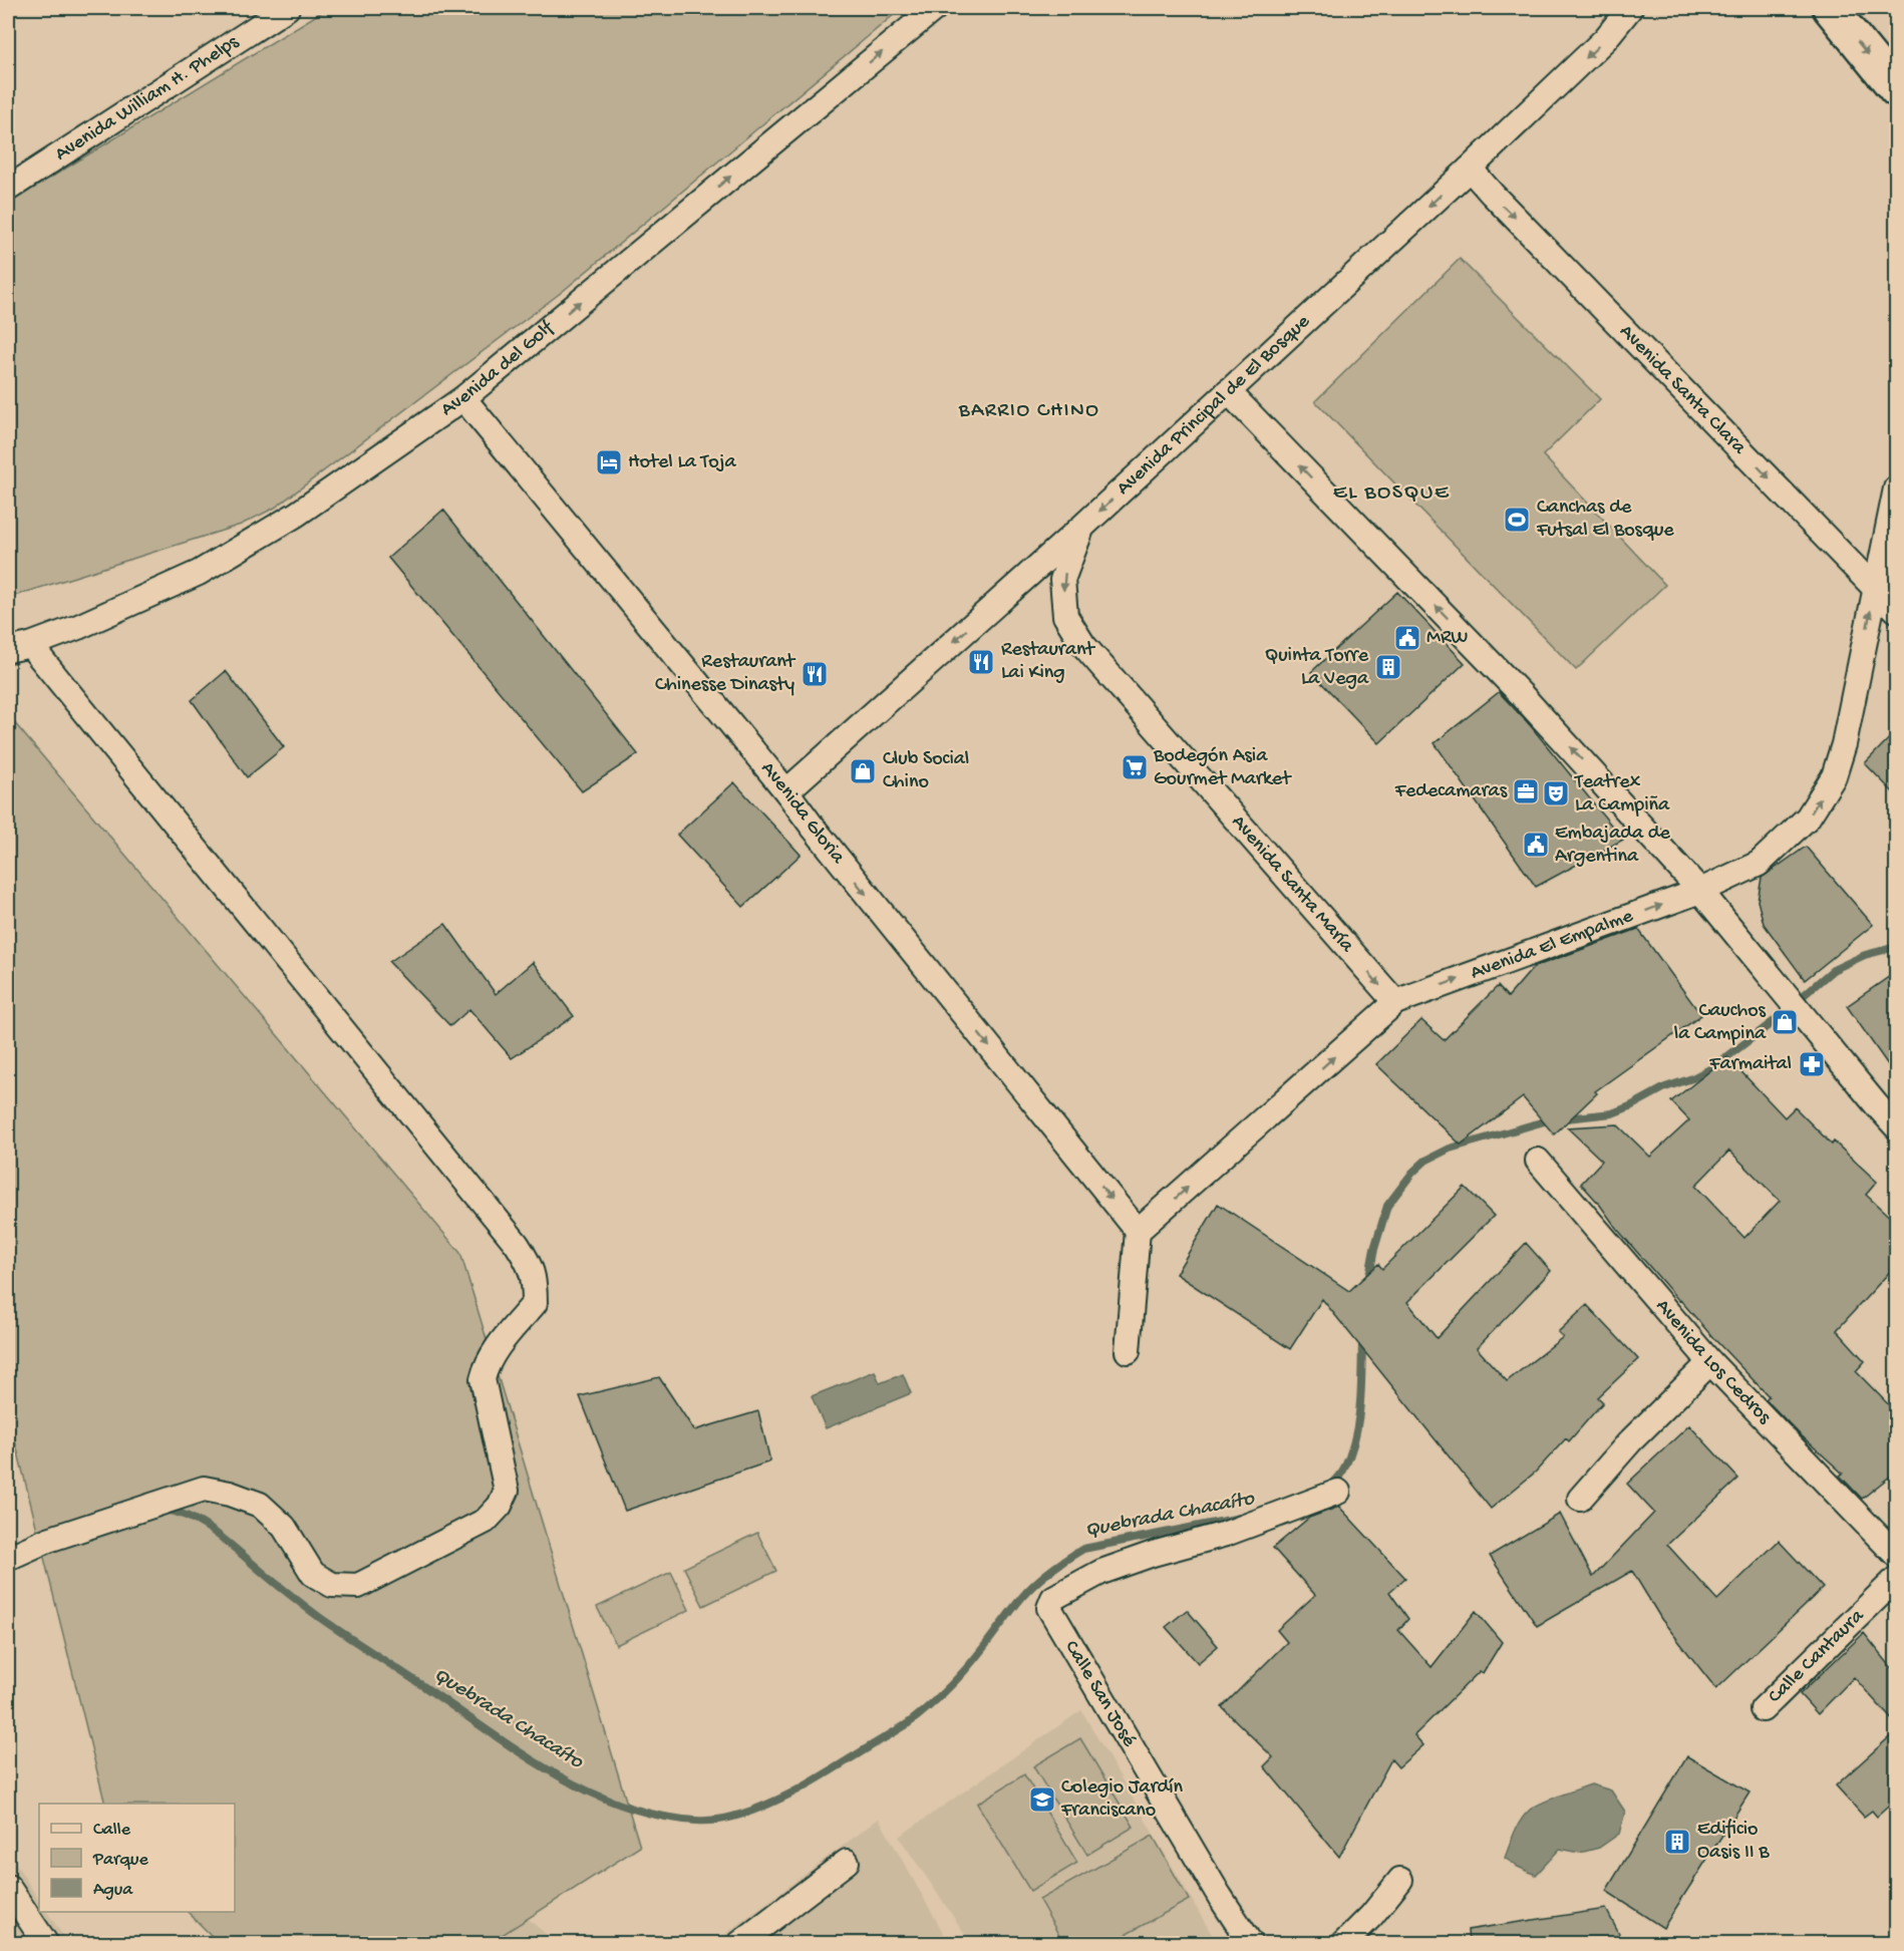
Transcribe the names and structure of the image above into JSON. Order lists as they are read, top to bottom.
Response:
{
  "streets": {
    "street": [
      "Avenida William H. Phelps",
      "Avenida del Golf",
      "Avenida Santa Clara",
      "Avenida Principal de El Bosque",
      "Avenida Gloria",
      "Avenida Santa María",
      "Avenida El Empalme",
      "Avenida Los Cedros",
      "Calle Cantaura",
      "Calle San José"
    ]
  },
  "crossings": [
    ["Avenida del Golf", "Avenida Gloria"],
    ["Avenida Santa Clara", "Avenida Principal de El Bosque"],
    ["Avenida Santa Clara", "Avenida El Empalme"],
    ["Avenida Principal de El Bosque", "Avenida Gloria"],
    ["Avenida Principal de El Bosque", "Avenida Santa María"],
    ["Avenida Gloria", "Avenida El Empalme"],
    ["Avenida Santa María", "Avenida El Empalme"]
  ],
  "one_way": [
    "Avenida del Golf",
    "Avenida Santa Clara",
    "Avenida Principal de El Bosque",
    "Avenida Gloria",
    "Avenida Santa María",
    "Avenida El Empalme"
  ],
  "districts": ["BARRIO CHINO", "EL BOSQUE"],
  "water": ["Quebrada Chacaíto"],
  "places": {
    "hotel": ["Hotel La Toja"],
    "sports": ["Canchas de Futsal El Bosque"],
    "public building": ["MRW", "Embajada de Argentina"],
    "restaurant": ["Restaurant Lai King", "Restaurant Chinesse Dinasty"],
    "building": ["Quinta Torre La Vega", "Edificio Oasis II B"],
    "supermarket": ["Bodegón Asia Gourmet Market"],
    "shop": ["Club Social Chino", "Cauchos la Campina"],
    "office": ["Fedecamaras"],
    "theatre": ["Teatrex La Campiña"],
    "pharmacy": ["Farmaital"],
    "school or university": ["Colegio Jardín Franciscano"]
  },
  "legend": ["Calle", "Parque", "Agua"]
}
